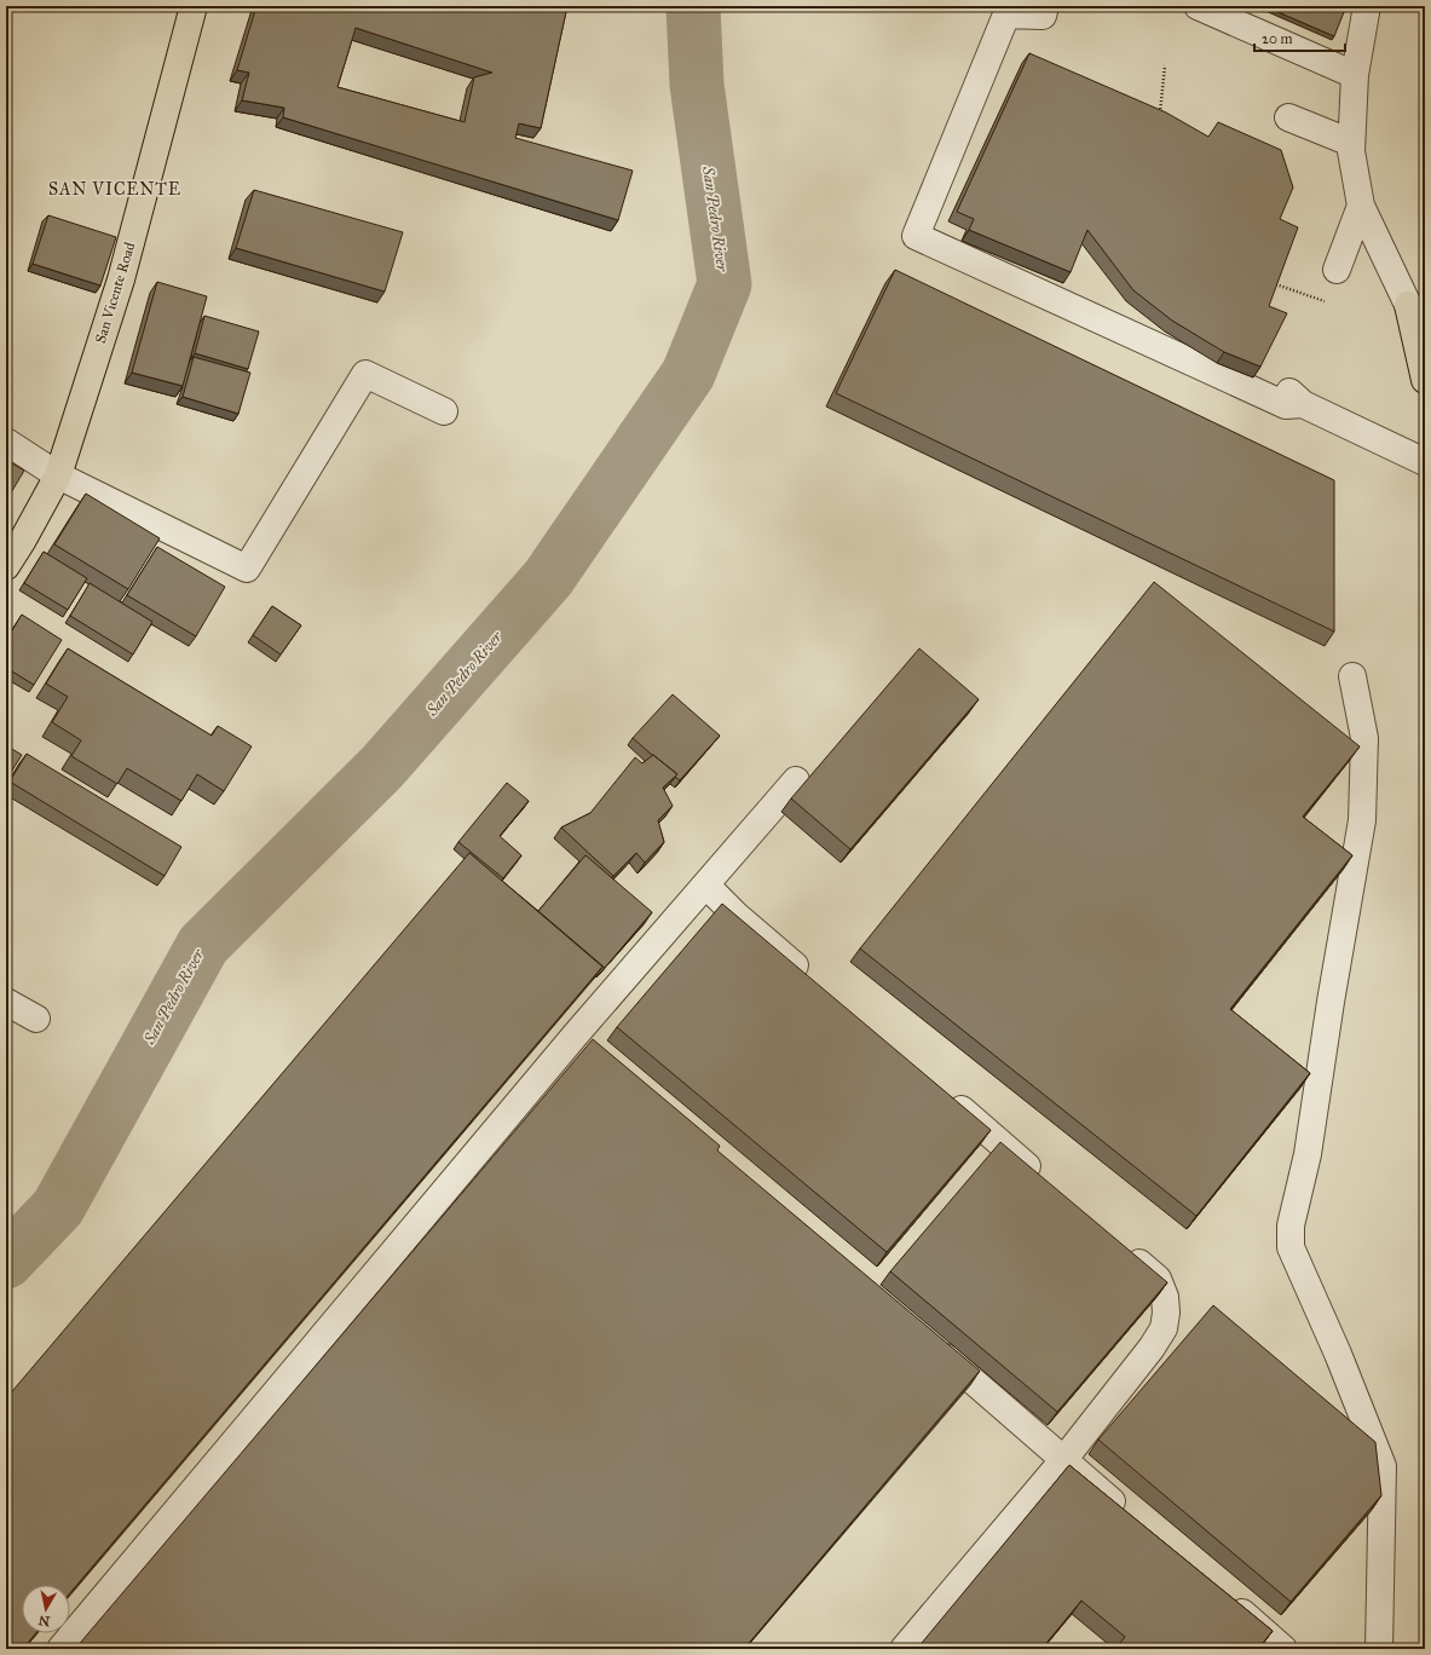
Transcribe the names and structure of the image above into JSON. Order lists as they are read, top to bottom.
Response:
{
  "streets": {
    "main road": ["San Vicente Road"]
  },
  "districts": ["SAN VICENTE"],
  "water": ["San Pedro River"],
  "scale_bar": "20 m",
  "north": "bottom"
}
